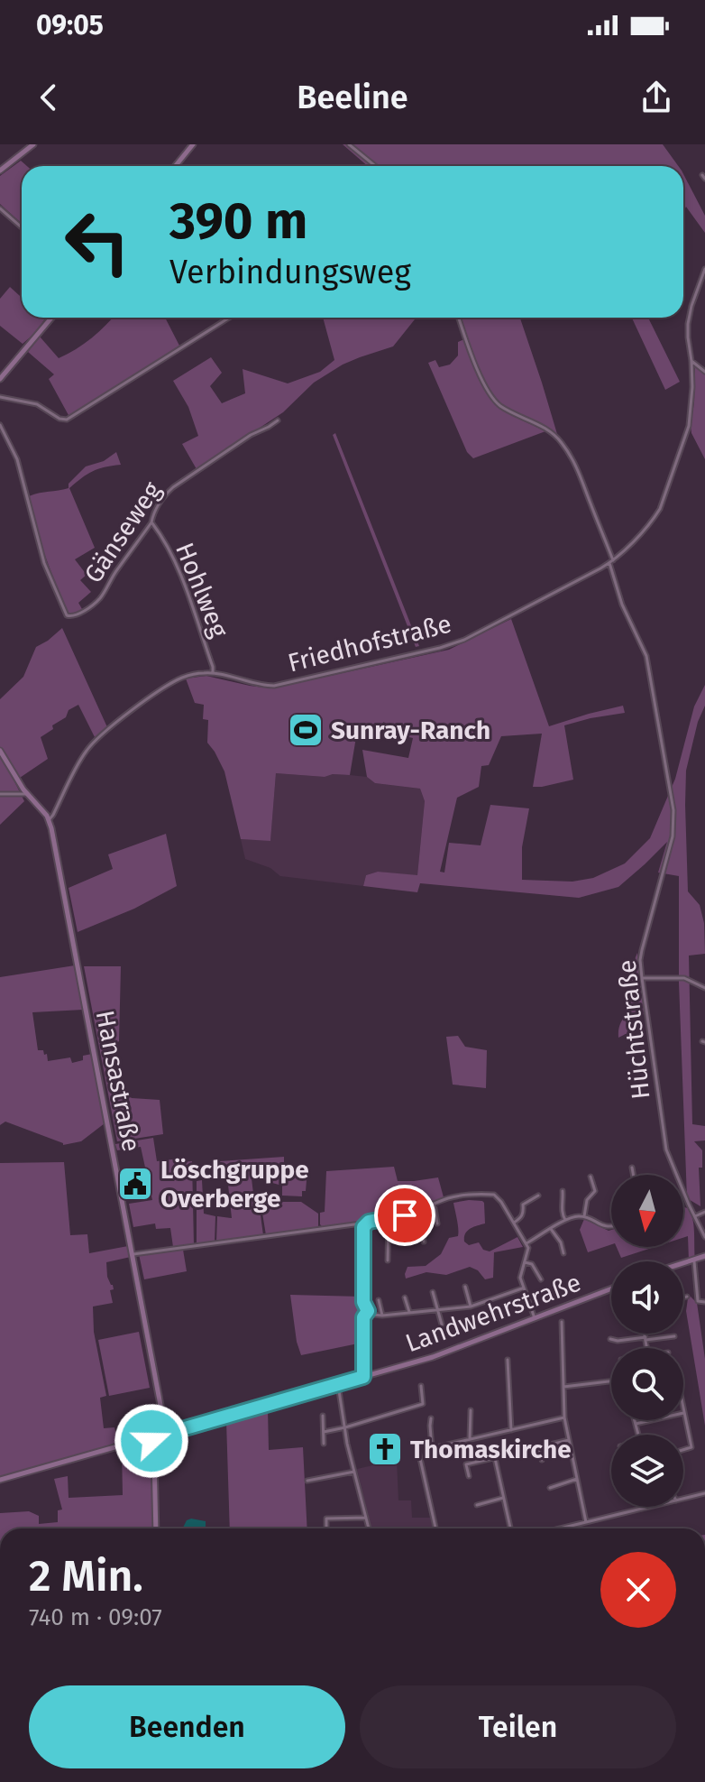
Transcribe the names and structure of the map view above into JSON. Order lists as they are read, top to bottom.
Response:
{
  "streets": {
    "street": [
      "Gänseweg",
      "Hohlweg",
      "Friedhofstraße",
      "Hüchtstraße",
      "Hansastraße",
      "Landwehrstraße"
    ]
  },
  "crossings": [
    ["Gänseweg", "Hohlweg"],
    ["Hohlweg", "Friedhofstraße"],
    ["Friedhofstraße", "Hüchtstraße"],
    ["Friedhofstraße", "Hansastraße"],
    ["Hansastraße", "Landwehrstraße"]
  ],
  "places": {
    "sports": ["Sunray-Ranch"],
    "public building": ["Löschgruppe Overberge"],
    "church": ["Thomaskirche"]
  },
  "north": "bottom",
  "page": {
    "status": "09:05",
    "header": "Beeline",
    "turn": ["390 m", "Verbindungsweg"],
    "heading": ["2 Min.", "740 m · 09:07"],
    "buttons": ["Beenden", "Teilen"]
  }
}
